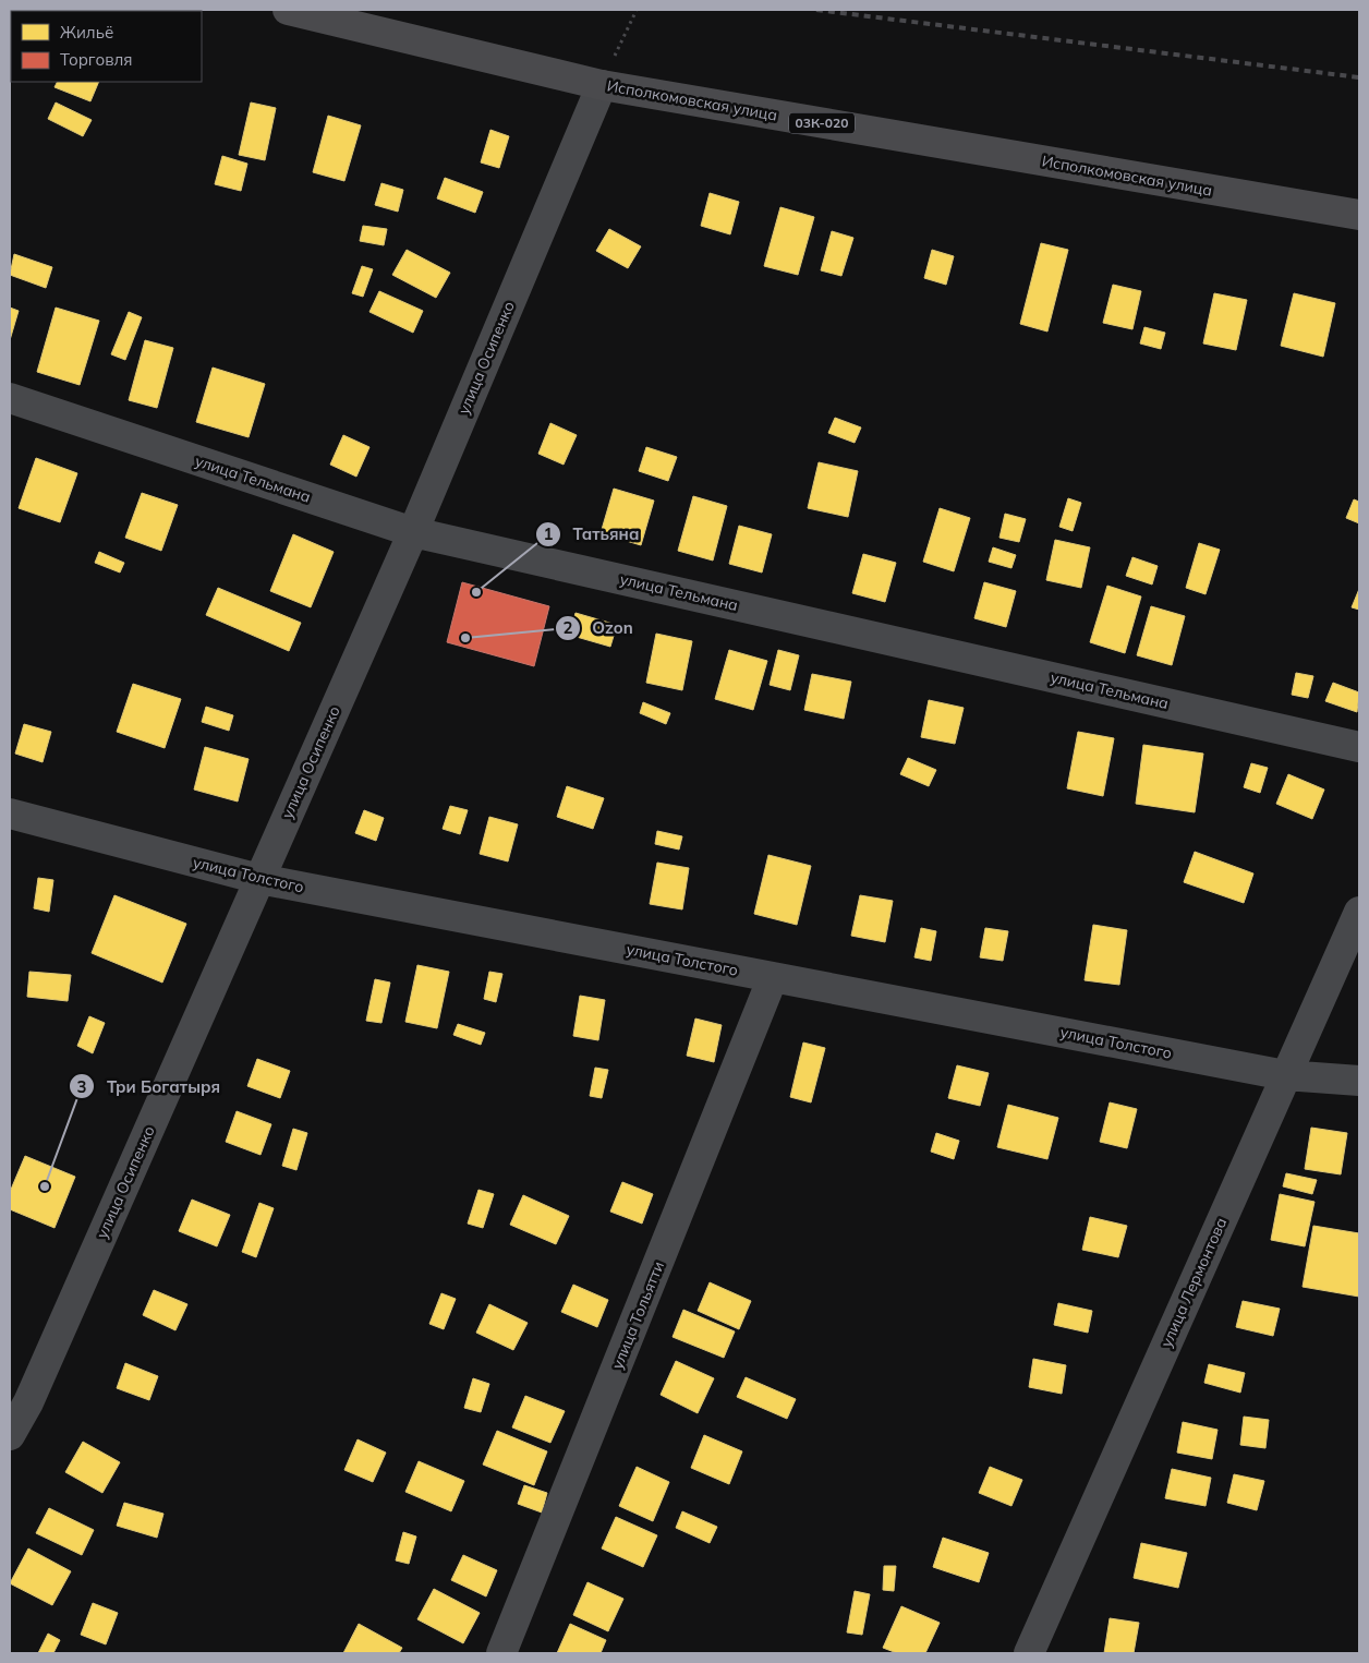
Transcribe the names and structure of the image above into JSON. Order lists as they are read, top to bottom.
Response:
{
  "streets": {
    "main road": ["Исполкомовская улица", "03К-020"],
    "street": [
      "улица Осипенко",
      "улица Тельмана",
      "улица Толстого",
      "улица Лермонтова",
      "улица Тольятти"
    ]
  },
  "crossings": [
    ["Исполкомовская улица", "улица Осипенко"],
    ["улица Осипенко", "улица Тельмана"],
    ["улица Осипенко", "улица Толстого"],
    ["улица Толстого", "улица Лермонтова"],
    ["улица Толстого", "улица Тольятти"]
  ],
  "places": ["Татьяна", "Ozon", "Три Богатыря"],
  "legend": ["Жильё", "Торговля"]
}
